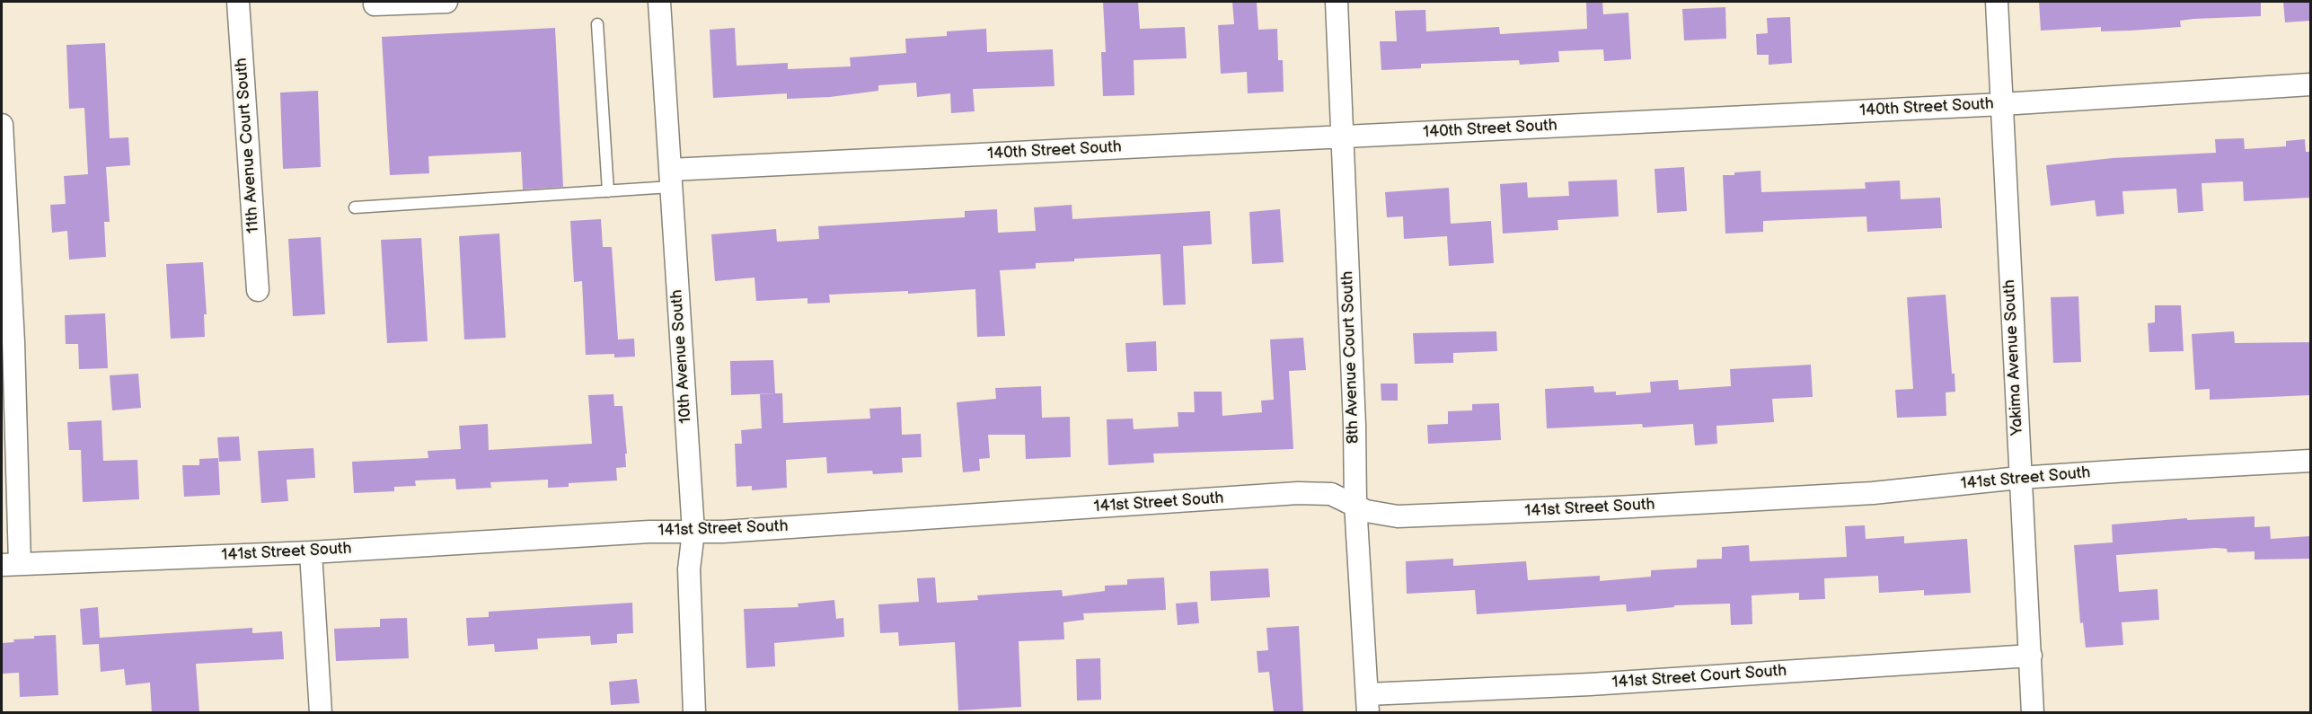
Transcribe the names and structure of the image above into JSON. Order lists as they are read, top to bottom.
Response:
{
  "streets": {
    "street": [
      "140th Street South",
      "11th Avenue Court South",
      "10th Avenue South",
      "8th Avenue Court South",
      "Yakima Avenue South",
      "141st Street South",
      "141st Street Court South"
    ]
  },
  "crossings": [
    ["140th Street South", "10th Avenue South"],
    ["140th Street South", "8th Avenue Court South"],
    ["140th Street South", "Yakima Avenue South"],
    ["10th Avenue South", "141st Street South"],
    ["8th Avenue Court South", "141st Street South"],
    ["8th Avenue Court South", "141st Street Court South"],
    ["Yakima Avenue South", "141st Street South"],
    ["Yakima Avenue South", "141st Street Court South"]
  ]
}
